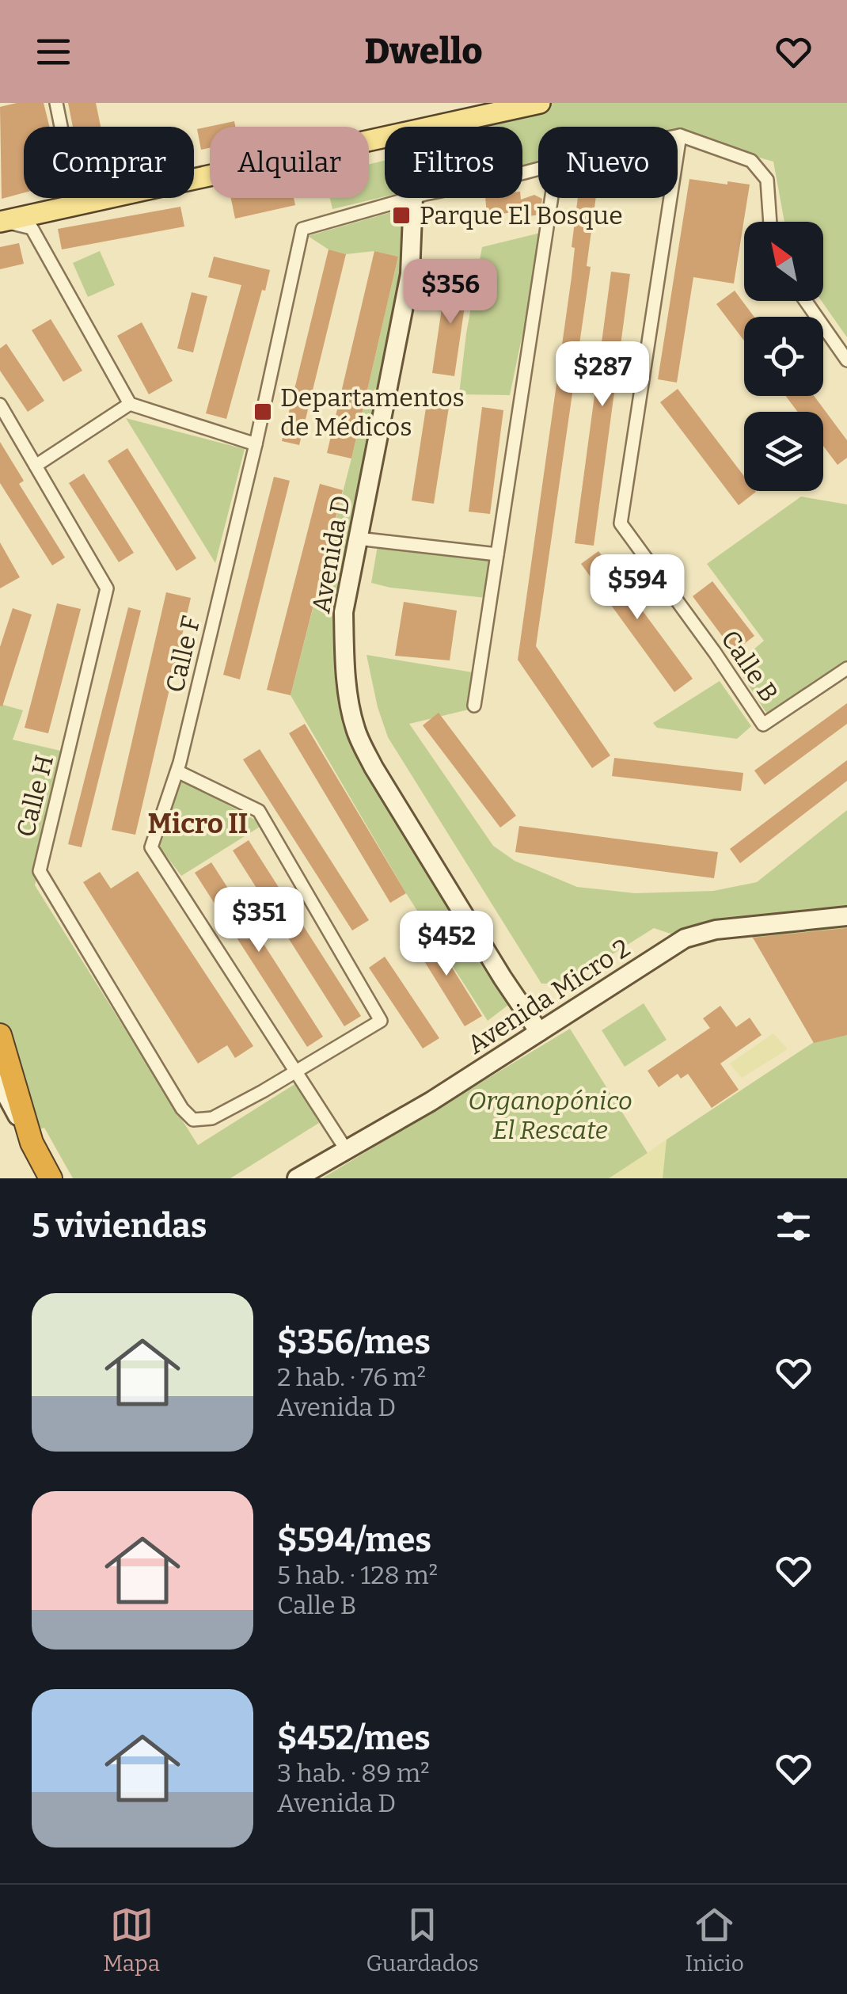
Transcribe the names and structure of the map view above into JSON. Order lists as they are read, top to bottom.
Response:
{
  "streets": {
    "street": [
      "Avenida D",
      "Calle F",
      "Calle B",
      "Calle H",
      "Avenida Micro 2"
    ]
  },
  "crossings": [
    ["Avenida D", "Avenida Micro 2"],
    ["Calle F", "Calle H"],
    ["Calle F", "Avenida Micro 2"]
  ],
  "districts": ["Micro II"],
  "parks": ["Organopónico El Rescate"],
  "places": {
    "transit": ["Parque El Bosque", "Departamentos de Médicos"]
  },
  "north": "top left",
  "page": {
    "header": "Dwello",
    "chip": [
      "Comprar",
      "Alquilar",
      "Filtros",
      "Nuevo"
    ],
    "price": [
      "$356",
      "$287",
      "$594",
      "$351",
      "$452"
    ],
    "heading": "5 viviendas",
    "list": [
      {
        "name": "$356/mes",
        "note": "2 hab. · 76 m² · Avenida D"
      },
      {
        "name": "$594/mes",
        "note": "5 hab. · 128 m² · Calle B"
      },
      {
        "name": "$452/mes",
        "note": "3 hab. · 89 m² · Avenida D"
      }
    ],
    "tabs": ["Mapa", "Guardados", "Inicio"]
  }
}
